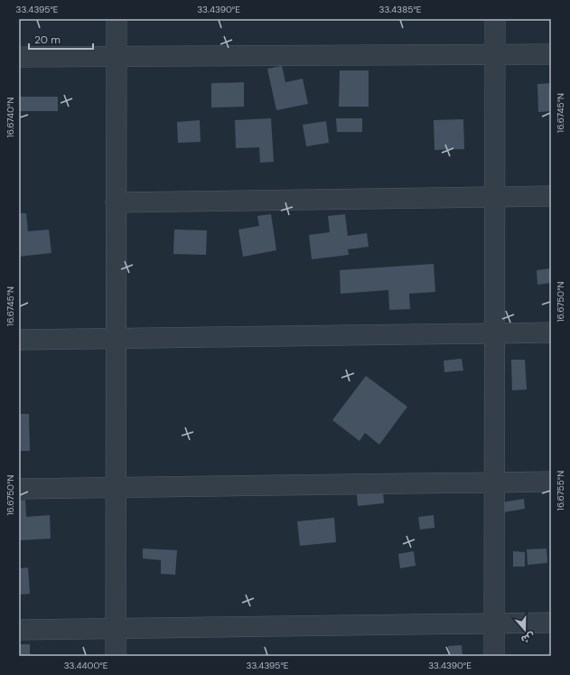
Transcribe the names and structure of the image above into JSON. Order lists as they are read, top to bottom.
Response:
{
  "scale_bar": "20 m",
  "north": "bottom",
  "coordinates": [
    "33.4395°E",
    "33.4390°E",
    "33.4385°E",
    "16.6745°N",
    "16.6740°N",
    "16.6750°N",
    "16.6755°N",
    "33.4400°E"
  ]
}
